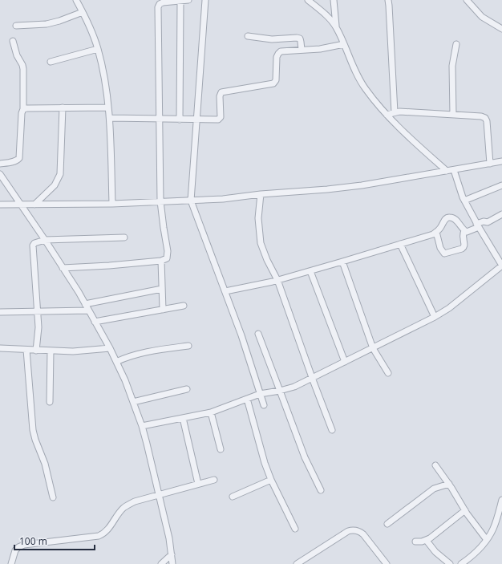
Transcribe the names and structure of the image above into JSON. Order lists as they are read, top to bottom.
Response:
{
  "scale_bar": "100 m"
}
